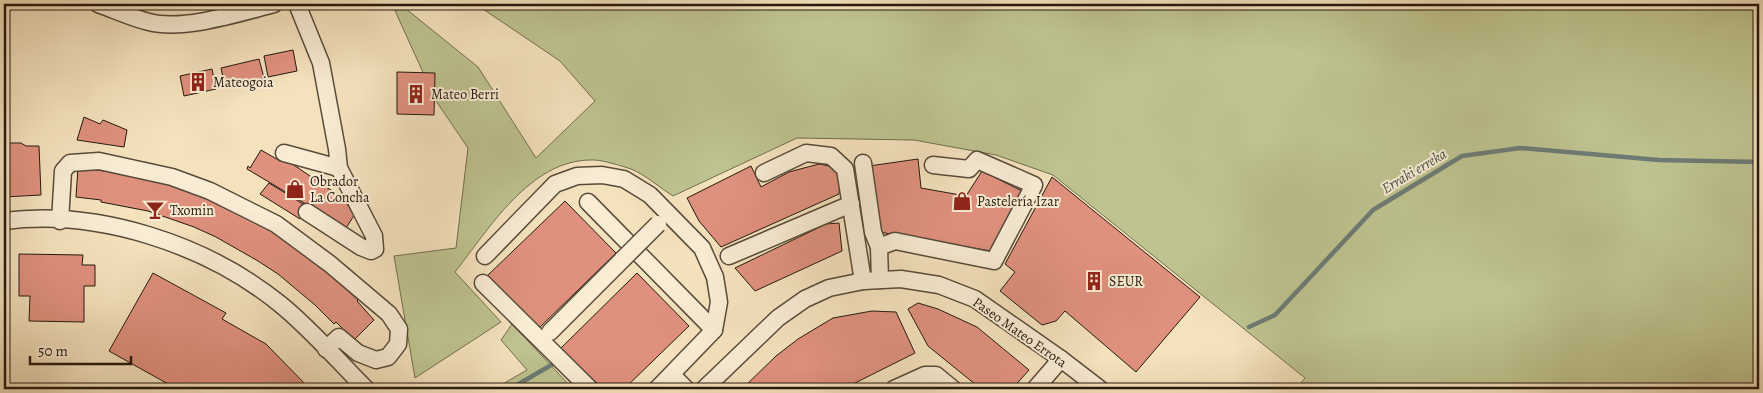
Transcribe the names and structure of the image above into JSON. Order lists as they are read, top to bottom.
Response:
{
  "streets": {
    "street": ["Paseo Mateo Errota"]
  },
  "water": ["Erraki erreka"],
  "places": {
    "building": ["Mateogoia", "Mateo Berri", "SEUR"],
    "shop": ["Obrador La Concha", "Pastelería Izar"],
    "bar": ["Txomin"]
  },
  "scale_bar": "50 m"
}
